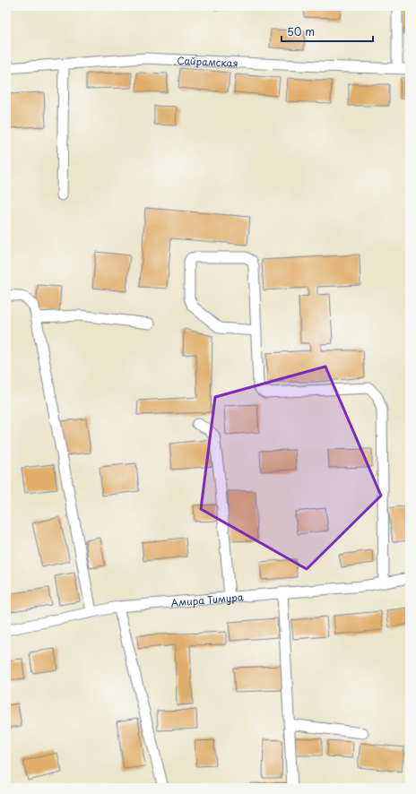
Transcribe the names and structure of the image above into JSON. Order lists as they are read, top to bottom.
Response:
{
  "streets": {
    "street": ["Сайрамская", "Амира Тимура"]
  },
  "scale_bar": "50 m"
}
